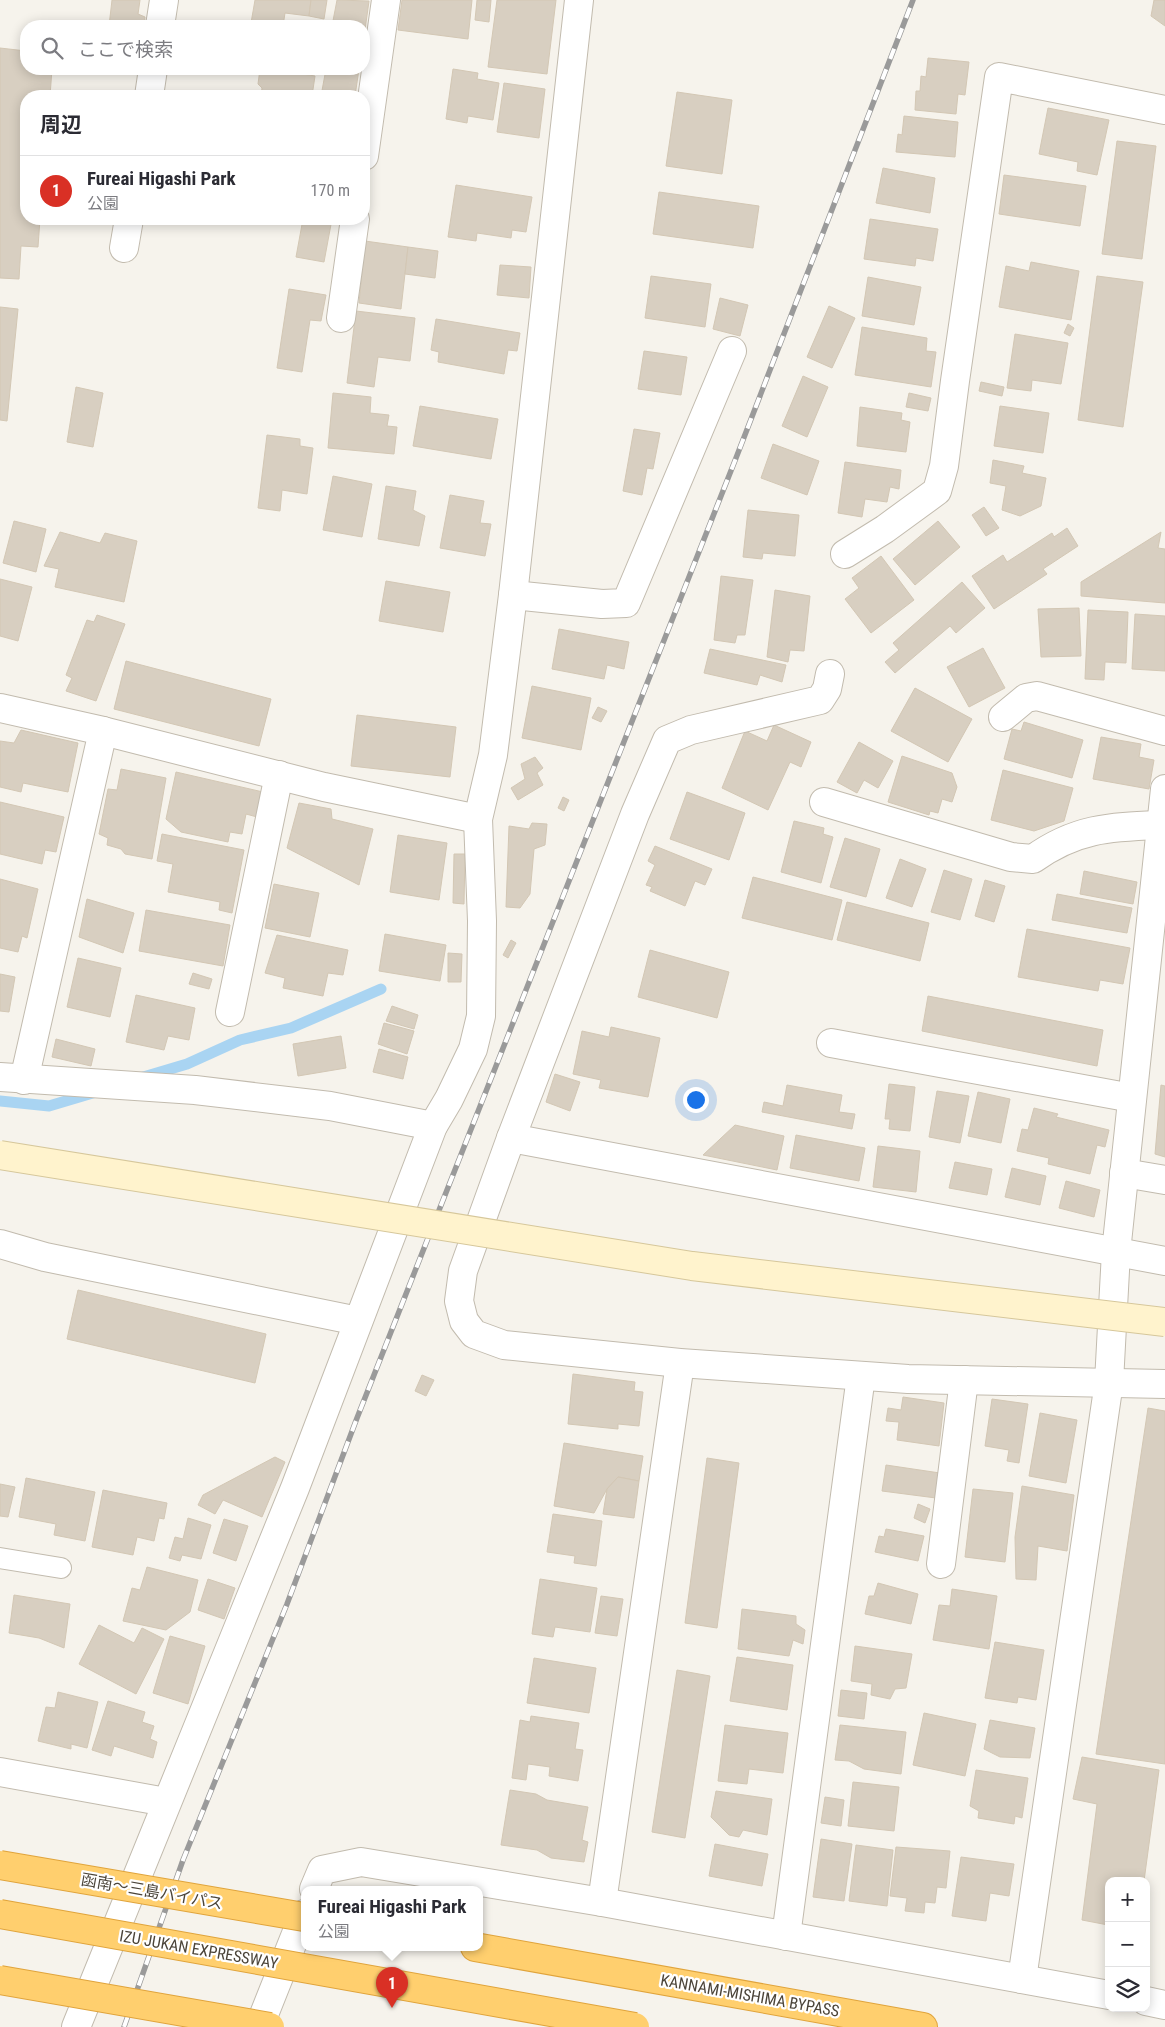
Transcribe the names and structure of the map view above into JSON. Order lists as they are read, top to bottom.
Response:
{
  "streets": {
    "highway": ["函南～三島バイパス", "IZU JUKAN EXPRESSWAY", "KANNAMI-MISHIMA BYPASS"]
  },
  "page": {
    "search": "ここで検索",
    "heading": "周辺",
    "list": [
      {
        "mark": "1",
        "name": "Fureai Higashi Park",
        "note": "公園",
        "value": "170 m"
      }
    ],
    "map_buttons": ["+", "−"],
    "popup": ["Fureai Higashi Park", "公園"],
    "pins": "1"
  }
}
